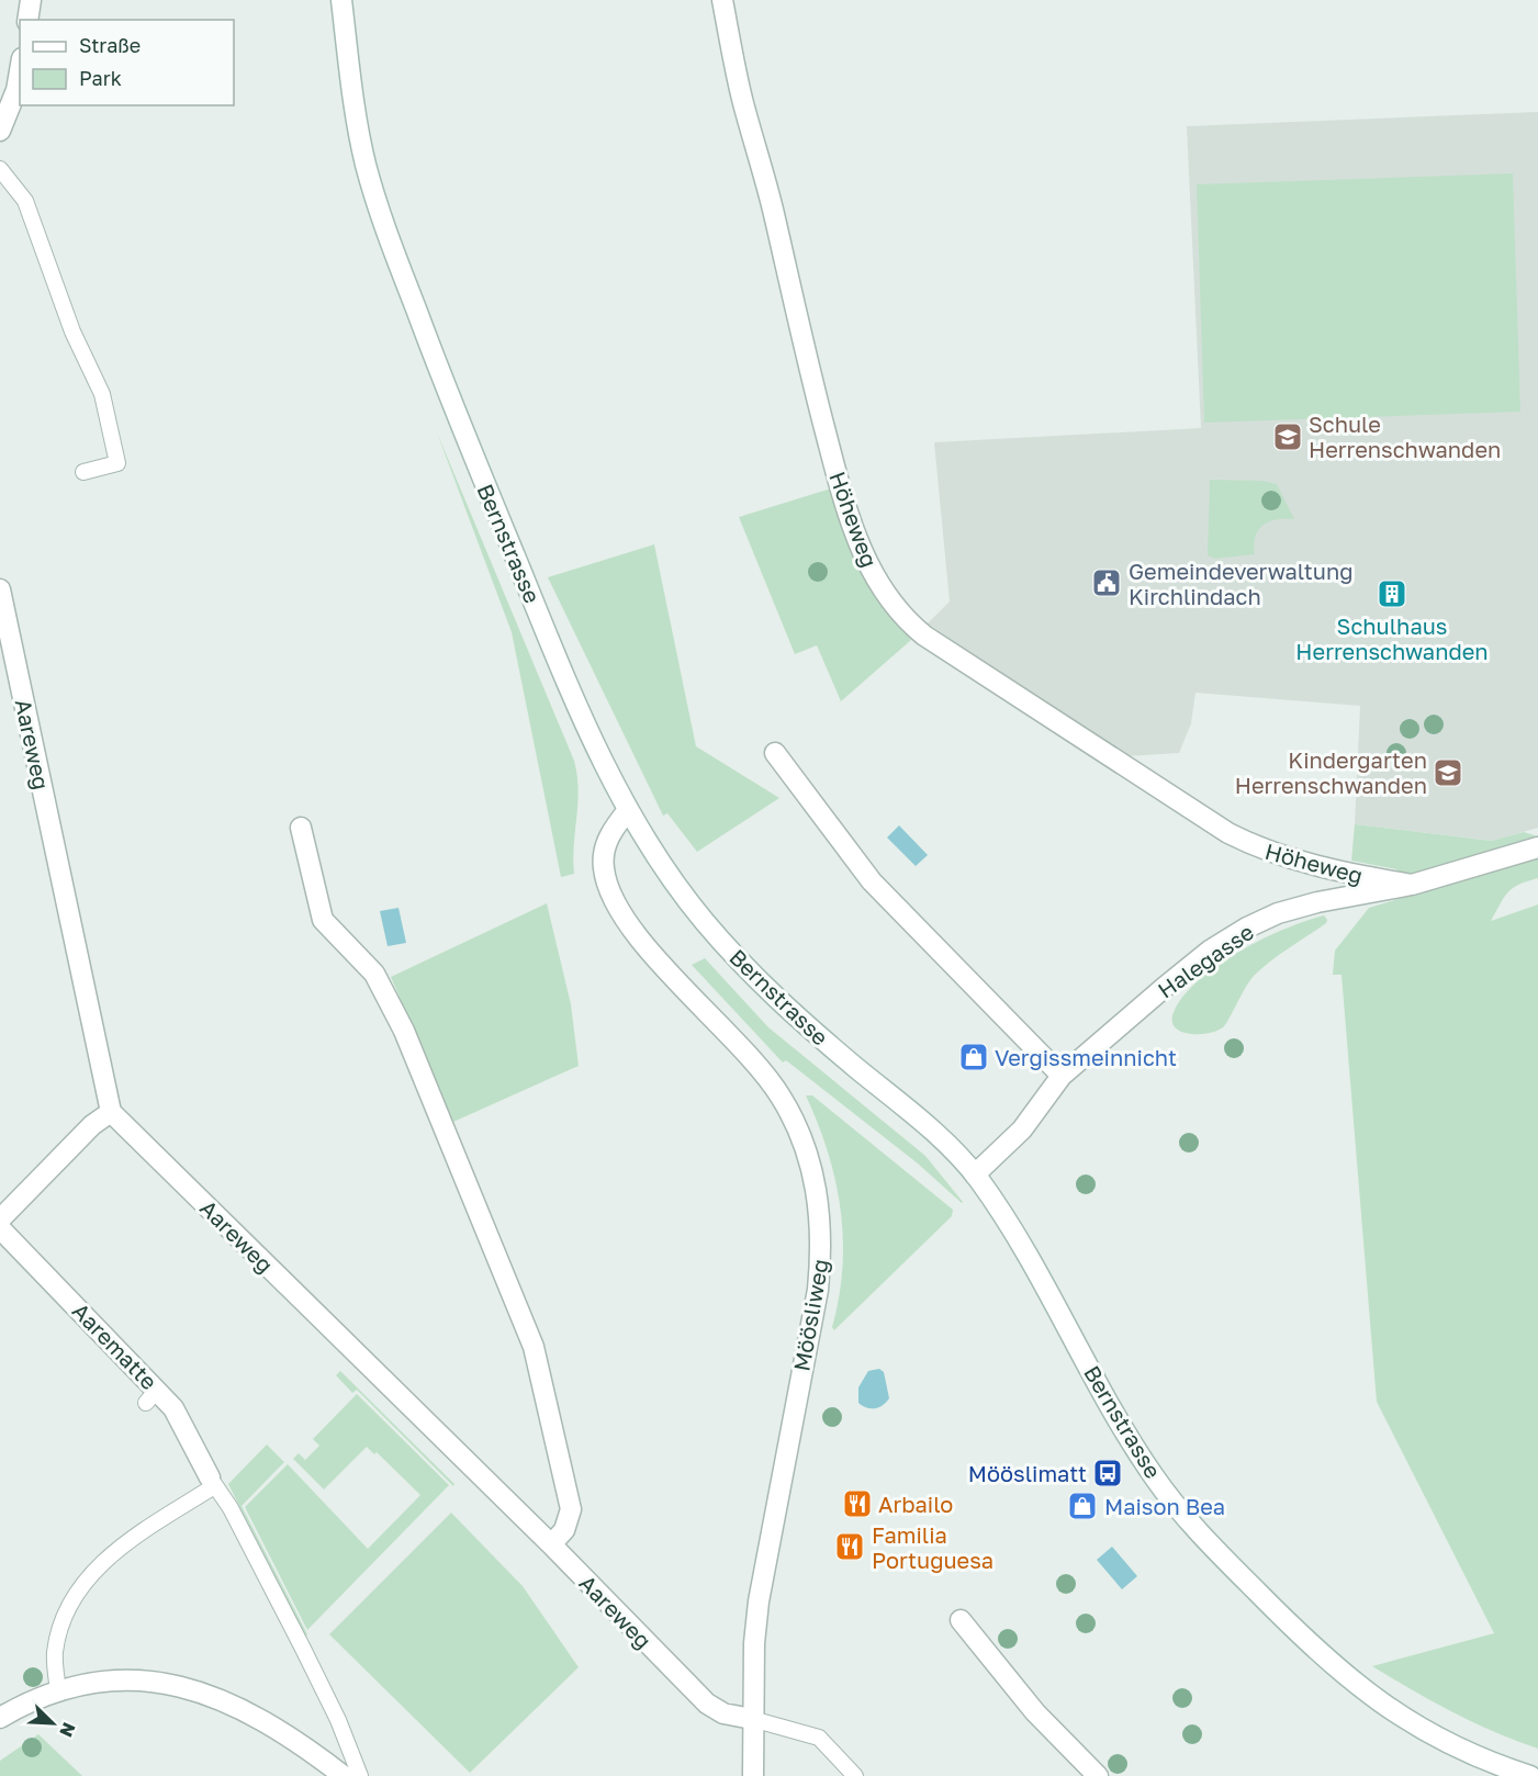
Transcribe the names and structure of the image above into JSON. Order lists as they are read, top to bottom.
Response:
{
  "streets": {
    "street": [
      "Höheweg",
      "Bernstrasse",
      "Aareweg",
      "Halegasse",
      "Möösliweg",
      "Aarematte"
    ]
  },
  "crossings": [
    ["Höheweg", "Halegasse"],
    ["Bernstrasse", "Halegasse"],
    ["Bernstrasse", "Möösliweg"],
    ["Aareweg", "Möösliweg"]
  ],
  "places": {
    "school or university": ["Schule Herrenschwanden", "Kindergarten Herrenschwanden"],
    "public building": ["Gemeindeverwaltung Kirchlindach"],
    "building": ["Schulhaus Herrenschwanden"],
    "shop": ["Vergissmeinnicht", "Maison Bea"],
    "bus stop": ["Mööslimatt"],
    "restaurant": ["Arbailo", "Familia Portuguesa"]
  },
  "legend": ["Straße", "Park"],
  "north": "bottom right"
}
